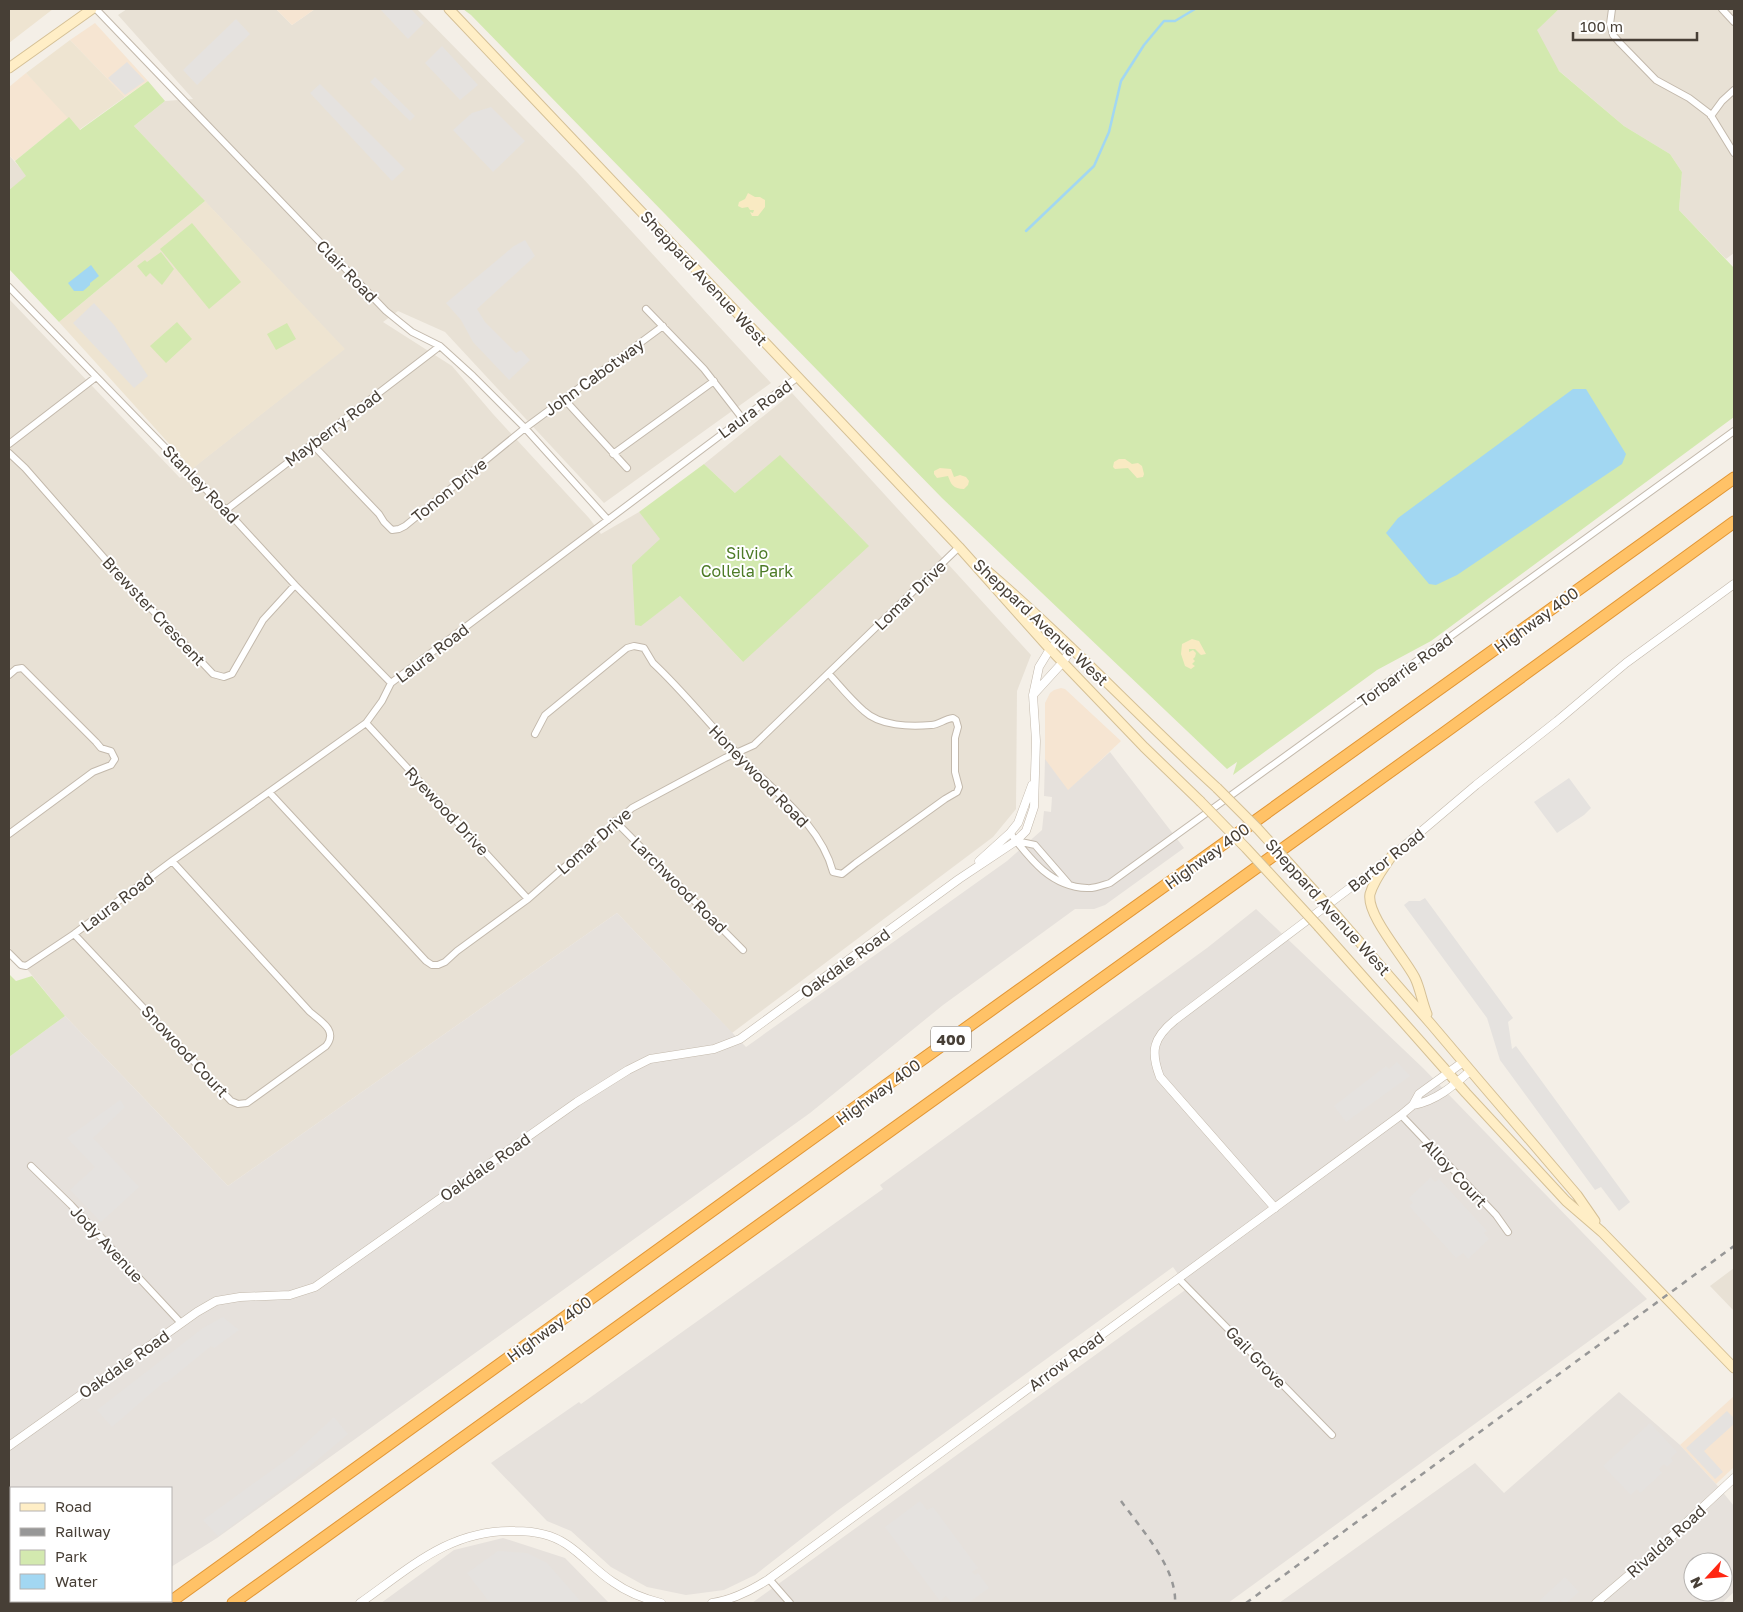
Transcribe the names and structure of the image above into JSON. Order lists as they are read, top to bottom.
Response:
{
  "streets": {
    "highway": ["Highway 400", "400"],
    "main road": ["Sheppard Avenue West"],
    "street": [
      "Clair Road",
      "John Cabotway",
      "Laura Road",
      "Mayberry Road",
      "Stanley Road",
      "Tonon Drive",
      "Lomar Drive",
      "Brewster Crescent",
      "Torbarrie Road",
      "Honeywood Road",
      "Ryewood Drive",
      "Bartor Road",
      "Larchwood Road",
      "Oakdale Road",
      "Snowood Court",
      "Alloy Court",
      "Jody Avenue",
      "Gail Grove",
      "Arrow Road",
      "Rivalda Road"
    ]
  },
  "crossings": [
    ["Clair Road", "John Cabotway"],
    ["Clair Road", "Laura Road"],
    ["Clair Road", "Mayberry Road"],
    ["Clair Road", "Tonon Drive"],
    ["Sheppard Avenue West", "Laura Road"],
    ["Sheppard Avenue West", "Lomar Drive"],
    ["Sheppard Avenue West", "Oakdale Road"],
    ["Sheppard Avenue West", "Arrow Road"],
    ["John Cabotway", "Tonon Drive"],
    ["Laura Road", "Stanley Road"],
    ["Laura Road", "Lomar Drive"],
    ["Laura Road", "Ryewood Drive"],
    ["Laura Road", "Snowood Court"],
    ["Mayberry Road", "Stanley Road"],
    ["Mayberry Road", "Tonon Drive"],
    ["Stanley Road", "Brewster Crescent"],
    ["Lomar Drive", "Honeywood Road"],
    ["Lomar Drive", "Ryewood Drive"],
    ["Lomar Drive", "Larchwood Road"],
    ["Torbarrie Road", "Oakdale Road"],
    ["Bartor Road", "Arrow Road"],
    ["Oakdale Road", "Jody Avenue"],
    ["Alloy Court", "Arrow Road"],
    ["Gail Grove", "Arrow Road"]
  ],
  "parks": ["Silvio Collela Park"],
  "legend": [
    "Road",
    "Railway",
    "Park",
    "Water"
  ],
  "scale_bar": "100 m",
  "north": "bottom left"
}
